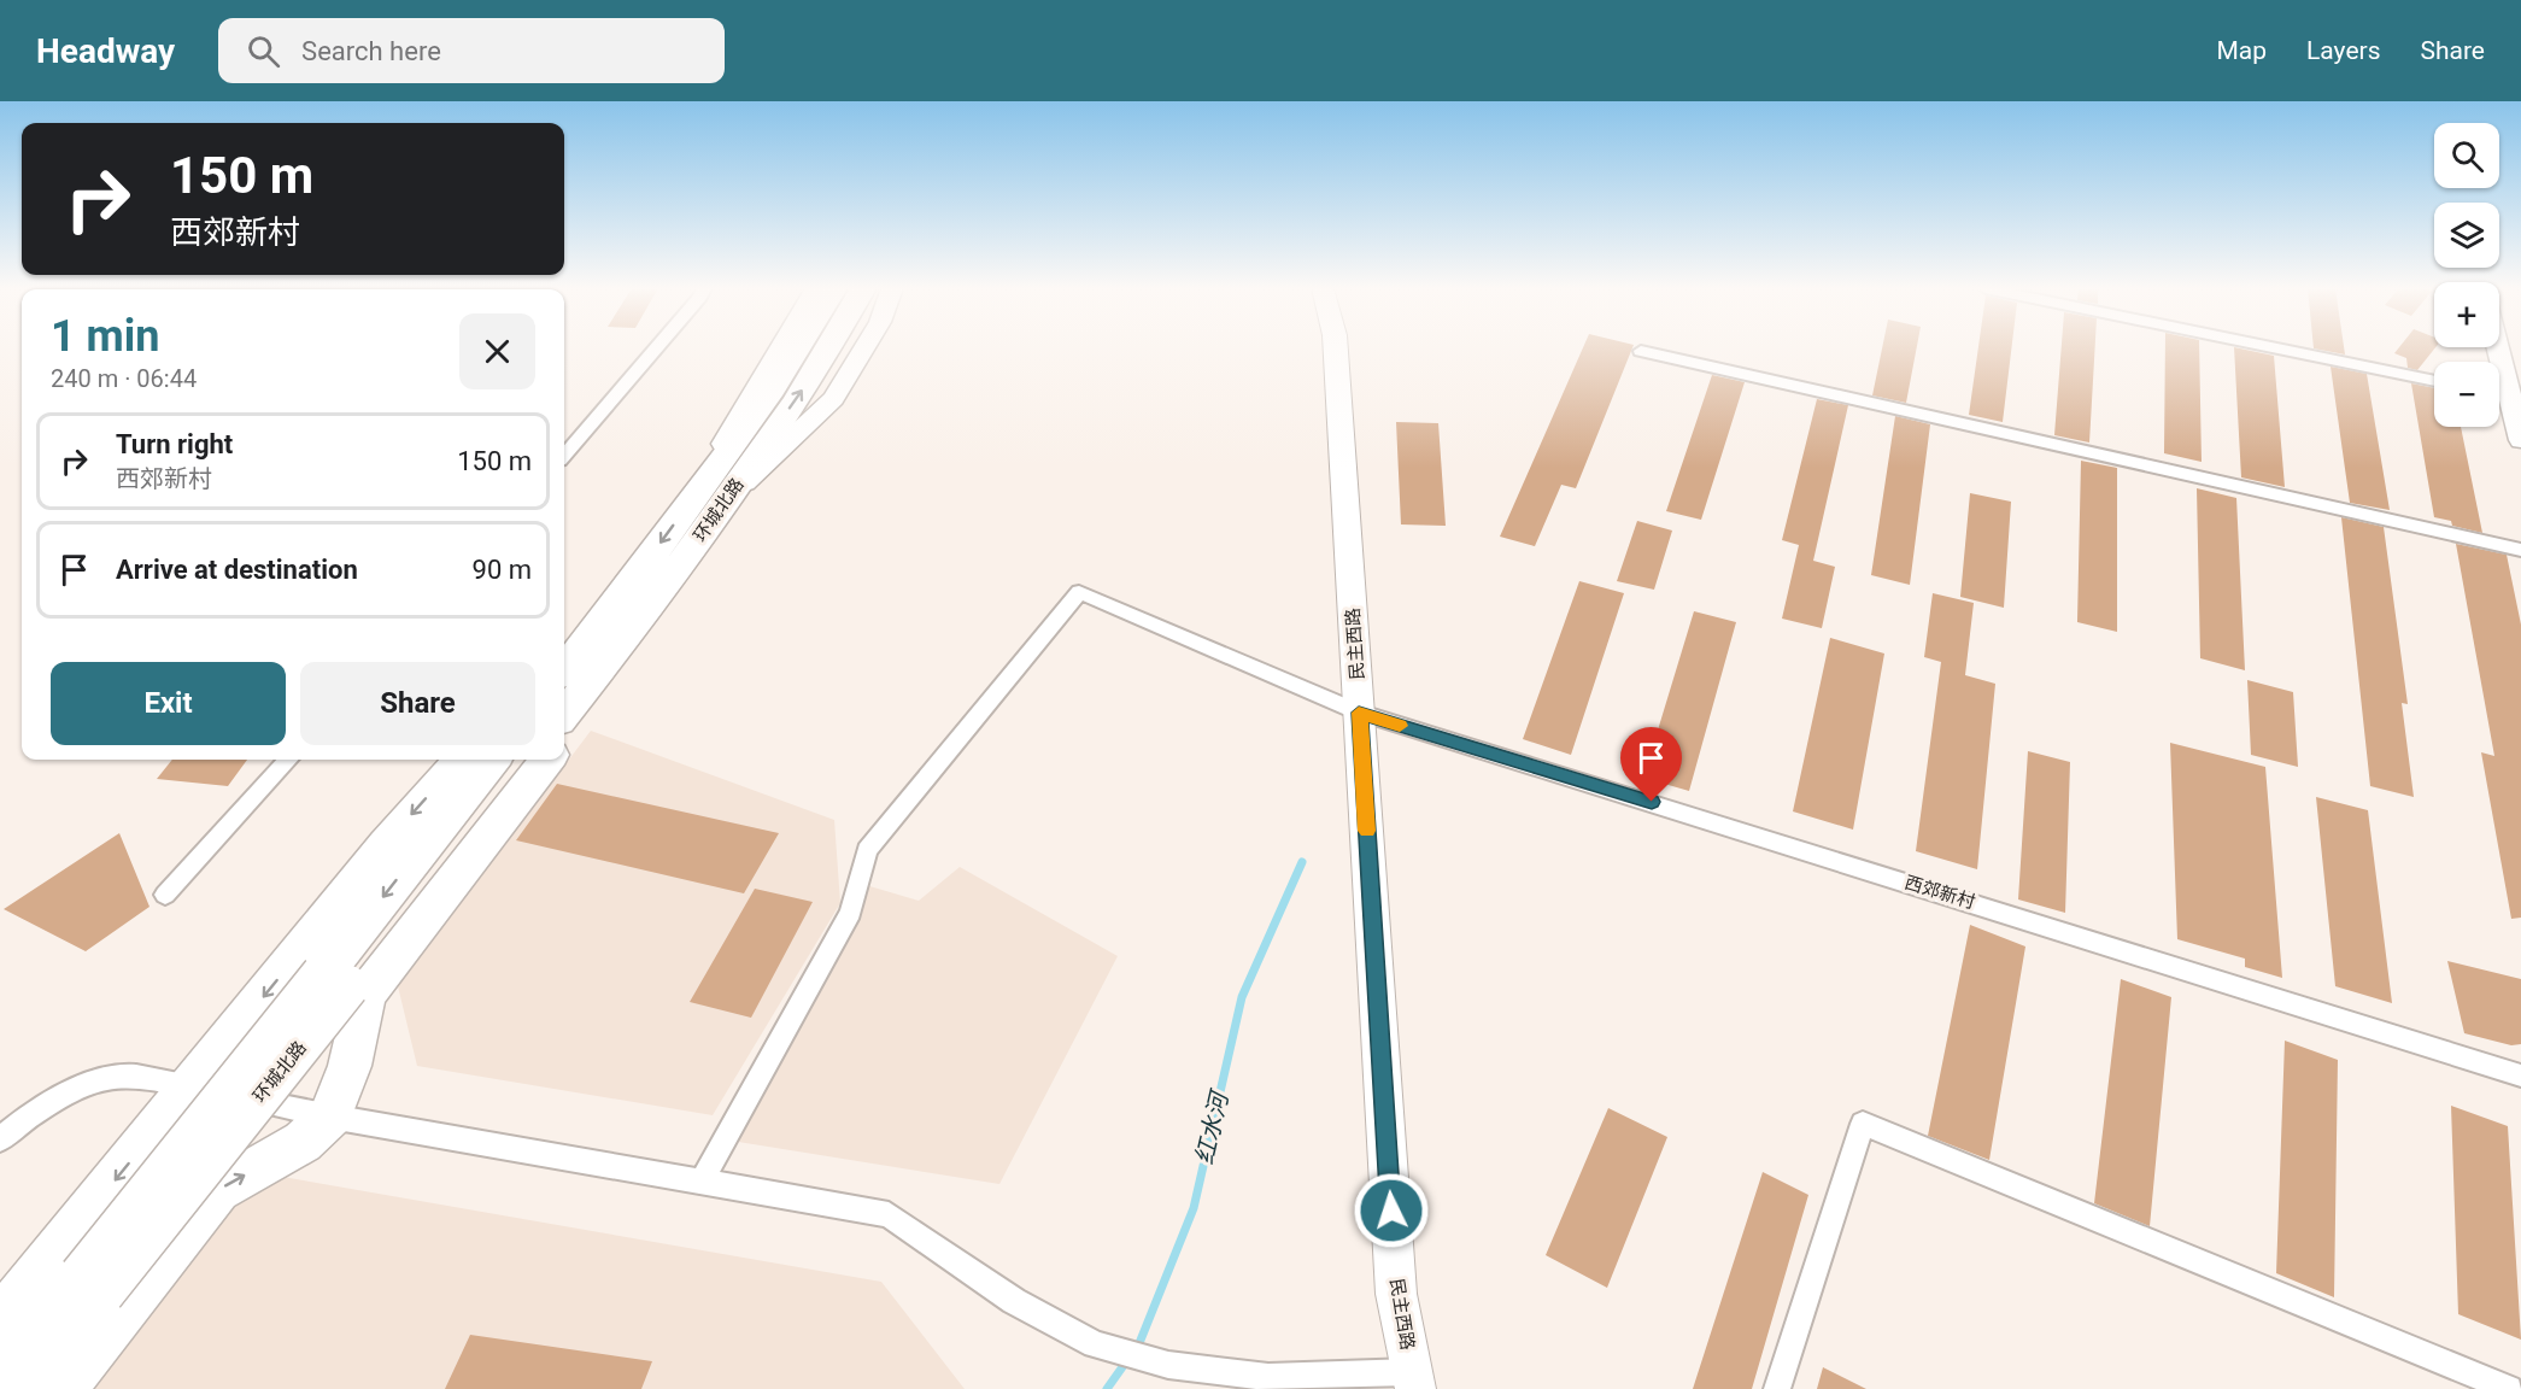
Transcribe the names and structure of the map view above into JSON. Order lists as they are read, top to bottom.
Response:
{
  "streets": {
    "highway": ["环城北路"],
    "main road": ["民主西路"],
    "street": ["西郊新村"]
  },
  "crossings": [
    ["民主西路", "西郊新村"]
  ],
  "water": ["红水河"],
  "page": {
    "header": "Headway",
    "search": "Search here",
    "nav": ["Map", "Layers", "Share"],
    "map_buttons": ["+", "−"],
    "turn": ["150 m", "西郊新村"],
    "heading": ["1 min", "240 m · 06:44"],
    "list": [
      {
        "name": "Turn right",
        "note": "西郊新村",
        "value": "150 m"
      },
      {
        "name": "Arrive at destination",
        "value": "90 m"
      }
    ],
    "buttons": ["Exit", "Share"]
  }
}
